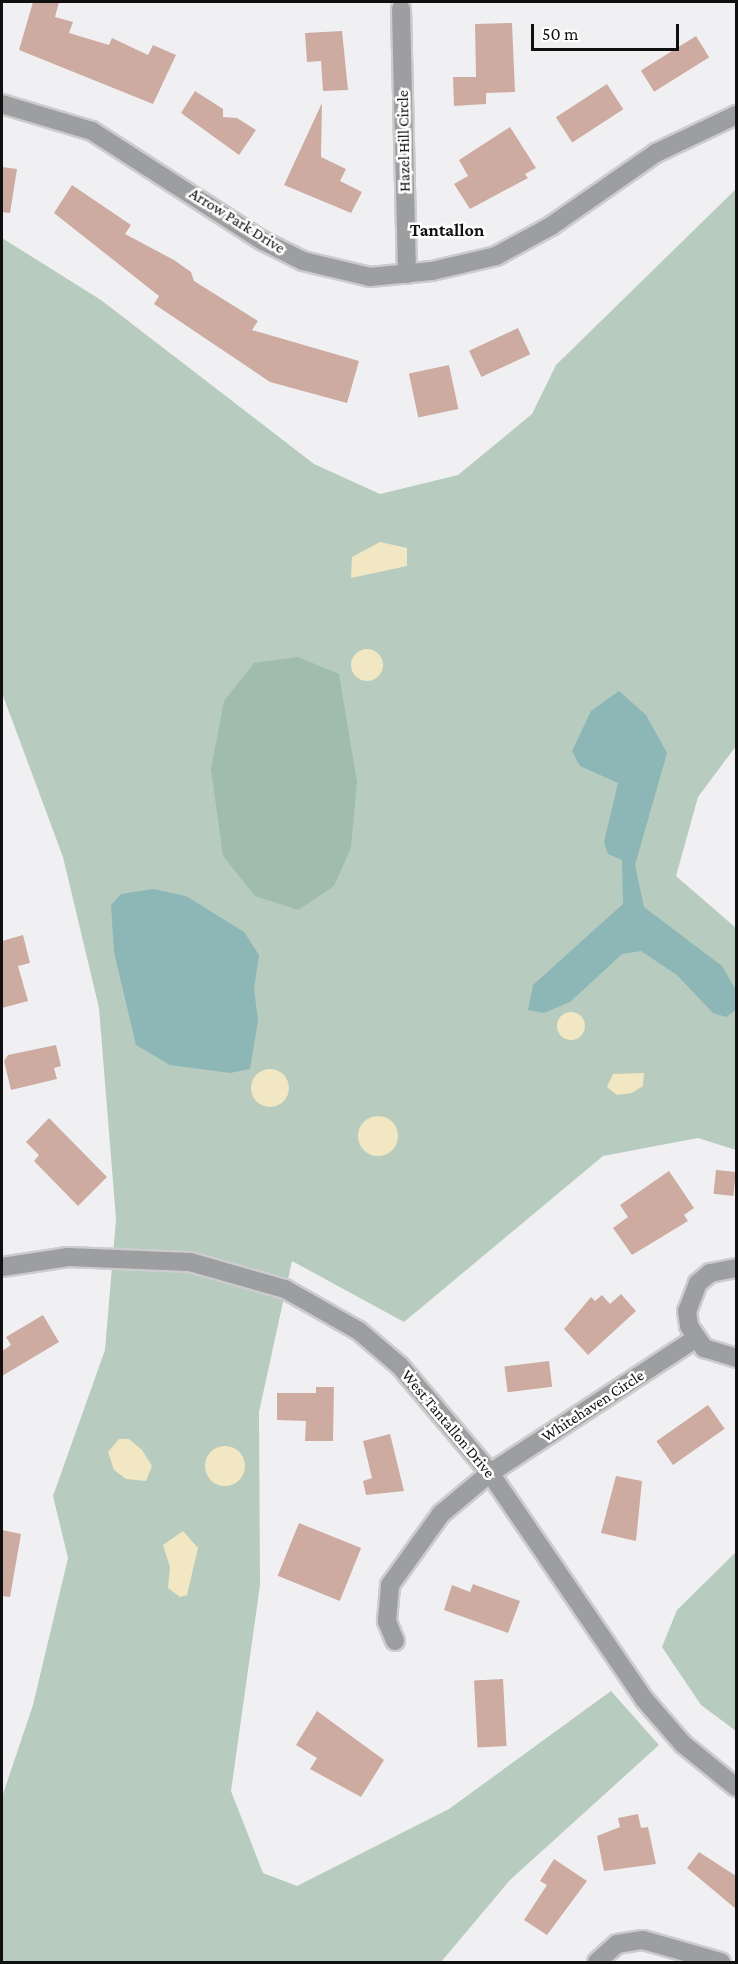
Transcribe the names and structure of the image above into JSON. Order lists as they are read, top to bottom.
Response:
{
  "streets": {
    "street": [
      "Hazel Hill Circle",
      "Arrow Park Drive",
      "Whitehaven Circle",
      "West Tantallon Drive"
    ]
  },
  "crossings": [
    ["Hazel Hill Circle", "Arrow Park Drive"],
    ["Whitehaven Circle", "West Tantallon Drive"]
  ],
  "districts": ["Tantallon"],
  "scale_bar": "50 m"
}
